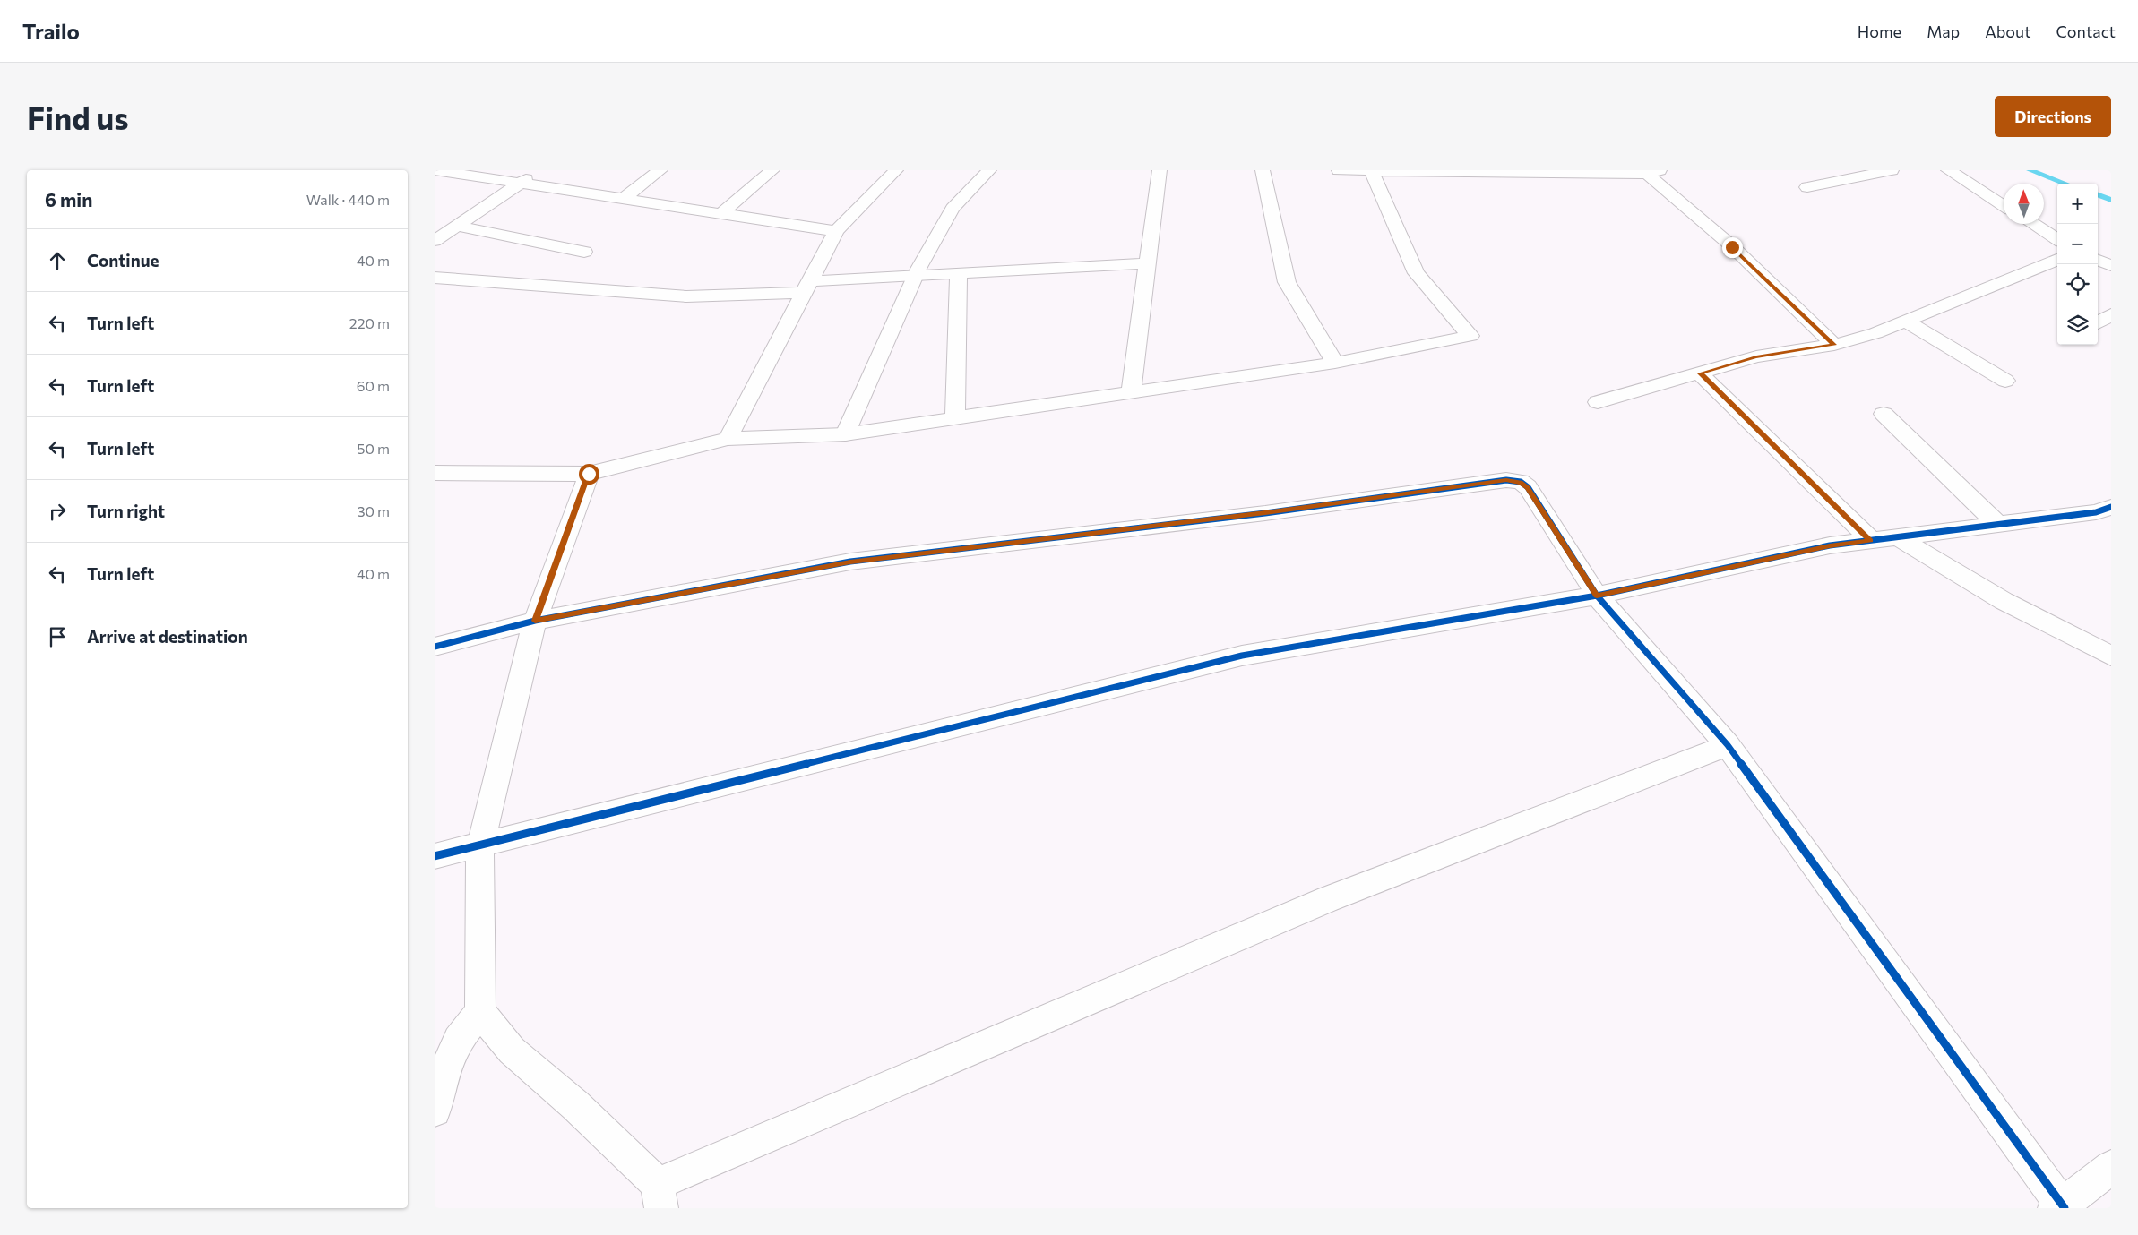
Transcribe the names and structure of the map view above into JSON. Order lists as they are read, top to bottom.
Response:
{
  "north": "top",
  "page": {
    "header": "Trailo",
    "nav": [
      "Home",
      "Map",
      "About",
      "Contact"
    ],
    "buttons": "Directions",
    "title": "Find us",
    "heading": ["6 min", "Walk · 440 m"],
    "map_buttons": ["+", "−"],
    "list": [
      ["Continue", "40 m"],
      ["Turn left", "220 m"],
      ["Turn left", "60 m"],
      ["Turn left", "50 m"],
      ["Turn right", "30 m"],
      ["Turn left", "40 m"],
      "Arrive at destination"
    ]
  }
}
